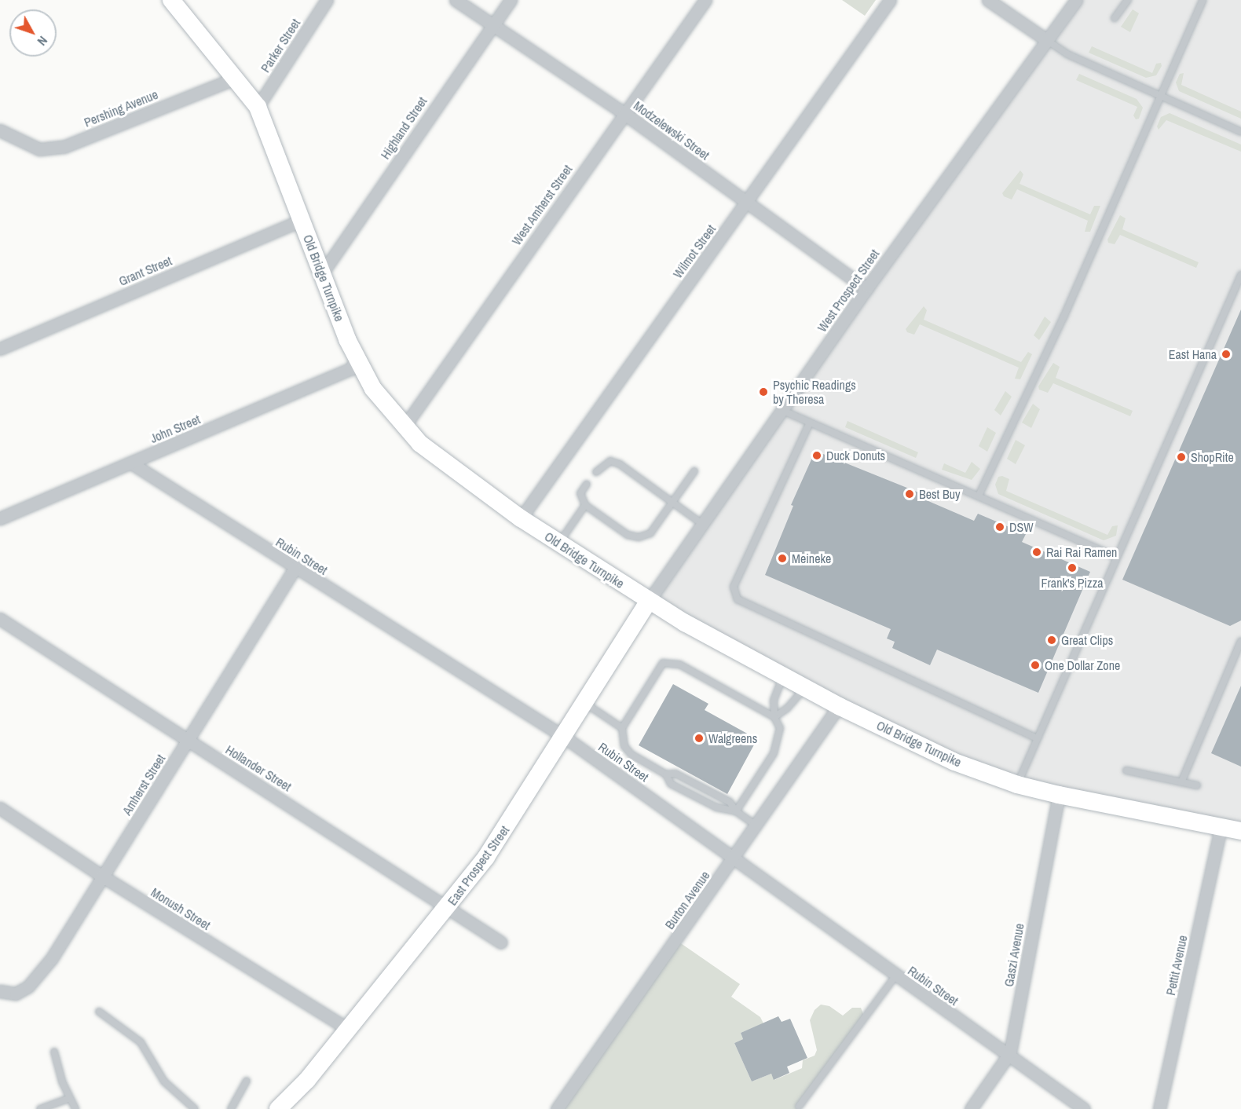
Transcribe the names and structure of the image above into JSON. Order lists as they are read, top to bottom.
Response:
{
  "streets": {
    "street": [
      "Parker Street",
      "Pershing Avenue",
      "Highland Street",
      "Modzelewski Street",
      "West Amherst Street",
      "Wilmot Street",
      "Grant Street",
      "Old Bridge Turnpike",
      "West Prospect Street",
      "John Street",
      "Rubin Street",
      "Hollander Street",
      "Amherst Street",
      "East Prospect Street",
      "Burton Avenue",
      "Monush Street",
      "Gaszi Avenue",
      "Pettit Avenue"
    ]
  },
  "crossings": [
    ["Parker Street", "Old Bridge Turnpike"],
    ["Pershing Avenue", "Old Bridge Turnpike"],
    ["Highland Street", "Modzelewski Street"],
    ["Highland Street", "Old Bridge Turnpike"],
    ["Modzelewski Street", "West Amherst Street"],
    ["Modzelewski Street", "Wilmot Street"],
    ["Modzelewski Street", "West Prospect Street"],
    ["West Amherst Street", "Old Bridge Turnpike"],
    ["Wilmot Street", "Old Bridge Turnpike"],
    ["Grant Street", "Old Bridge Turnpike"],
    ["Old Bridge Turnpike", "West Prospect Street"],
    ["Old Bridge Turnpike", "John Street"],
    ["Old Bridge Turnpike", "East Prospect Street"],
    ["Old Bridge Turnpike", "Burton Avenue"],
    ["Old Bridge Turnpike", "Gaszi Avenue"],
    ["Old Bridge Turnpike", "Pettit Avenue"],
    ["West Prospect Street", "East Prospect Street"],
    ["John Street", "Rubin Street"],
    ["Rubin Street", "Amherst Street"],
    ["Rubin Street", "East Prospect Street"],
    ["Rubin Street", "Burton Avenue"],
    ["Rubin Street", "Gaszi Avenue"],
    ["Hollander Street", "Amherst Street"],
    ["Hollander Street", "East Prospect Street"],
    ["Amherst Street", "Monush Street"],
    ["East Prospect Street", "Monush Street"]
  ],
  "places": [
    "East Hana",
    "Psychic Readings by Theresa",
    "Duck Donuts",
    "ShopRite",
    "Best Buy",
    "DSW",
    "Rai Rai Ramen",
    "Meineke",
    "Frank's Pizza",
    "Great Clips",
    "One Dollar Zone",
    "Walgreens"
  ],
  "north": "bottom right"
}
